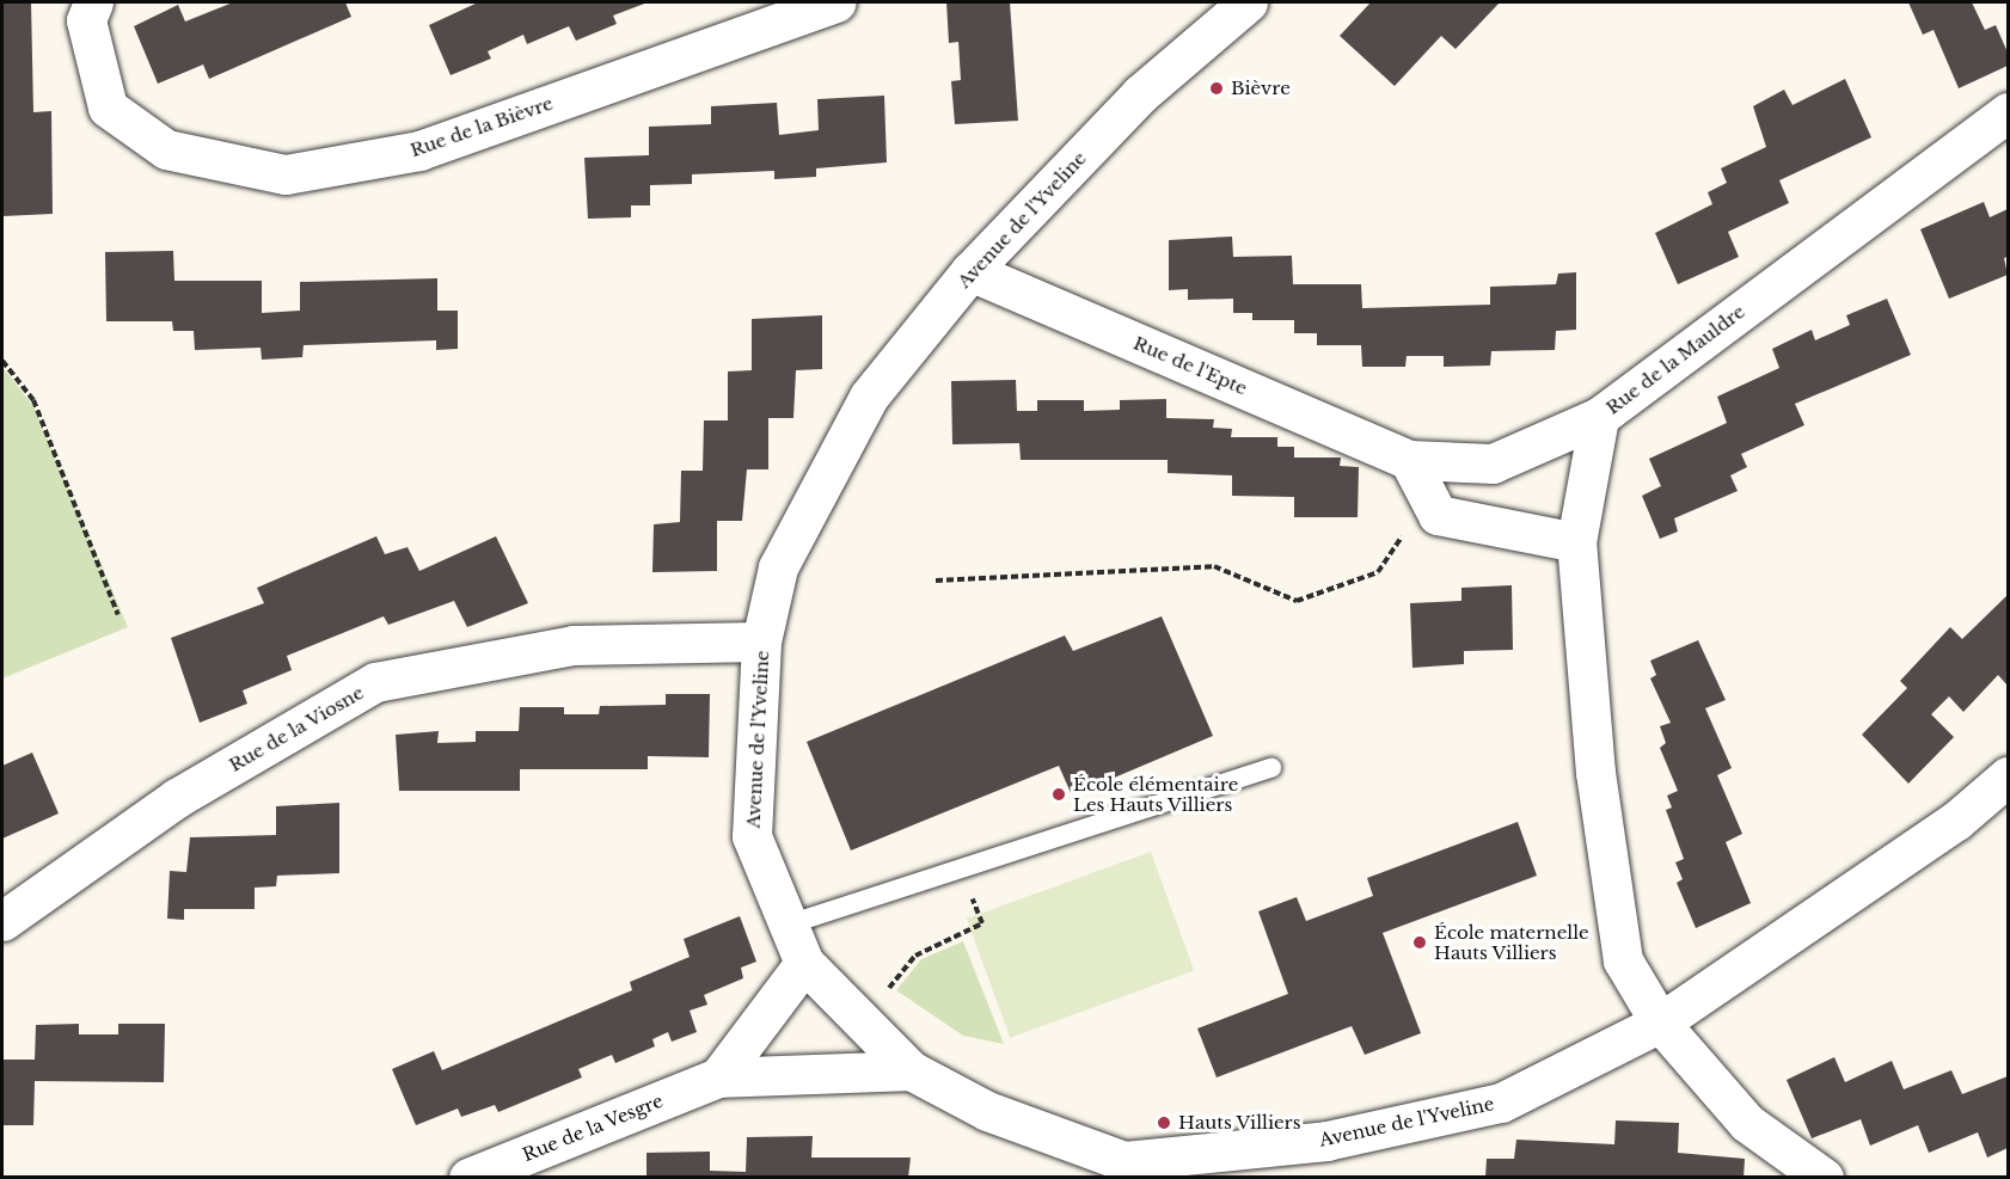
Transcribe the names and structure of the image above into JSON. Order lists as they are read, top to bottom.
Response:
{
  "streets": {
    "street": [
      "Rue de la Bièvre",
      "Avenue de l'Yveline",
      "Rue de la Mauldre",
      "Rue de l'Epte",
      "Rue de la Viosne",
      "Rue de la Vesgre"
    ]
  },
  "crossings": [
    ["Avenue de l'Yveline", "Rue de la Mauldre"],
    ["Avenue de l'Yveline", "Rue de l'Epte"],
    ["Avenue de l'Yveline", "Rue de la Viosne"],
    ["Avenue de l'Yveline", "Rue de la Vesgre"],
    ["Rue de la Mauldre", "Rue de l'Epte"]
  ],
  "places": [
    "Bièvre",
    "École élémentaire Les Hauts Villiers",
    "École maternelle Hauts Villiers",
    "Hauts Villiers"
  ]
}
